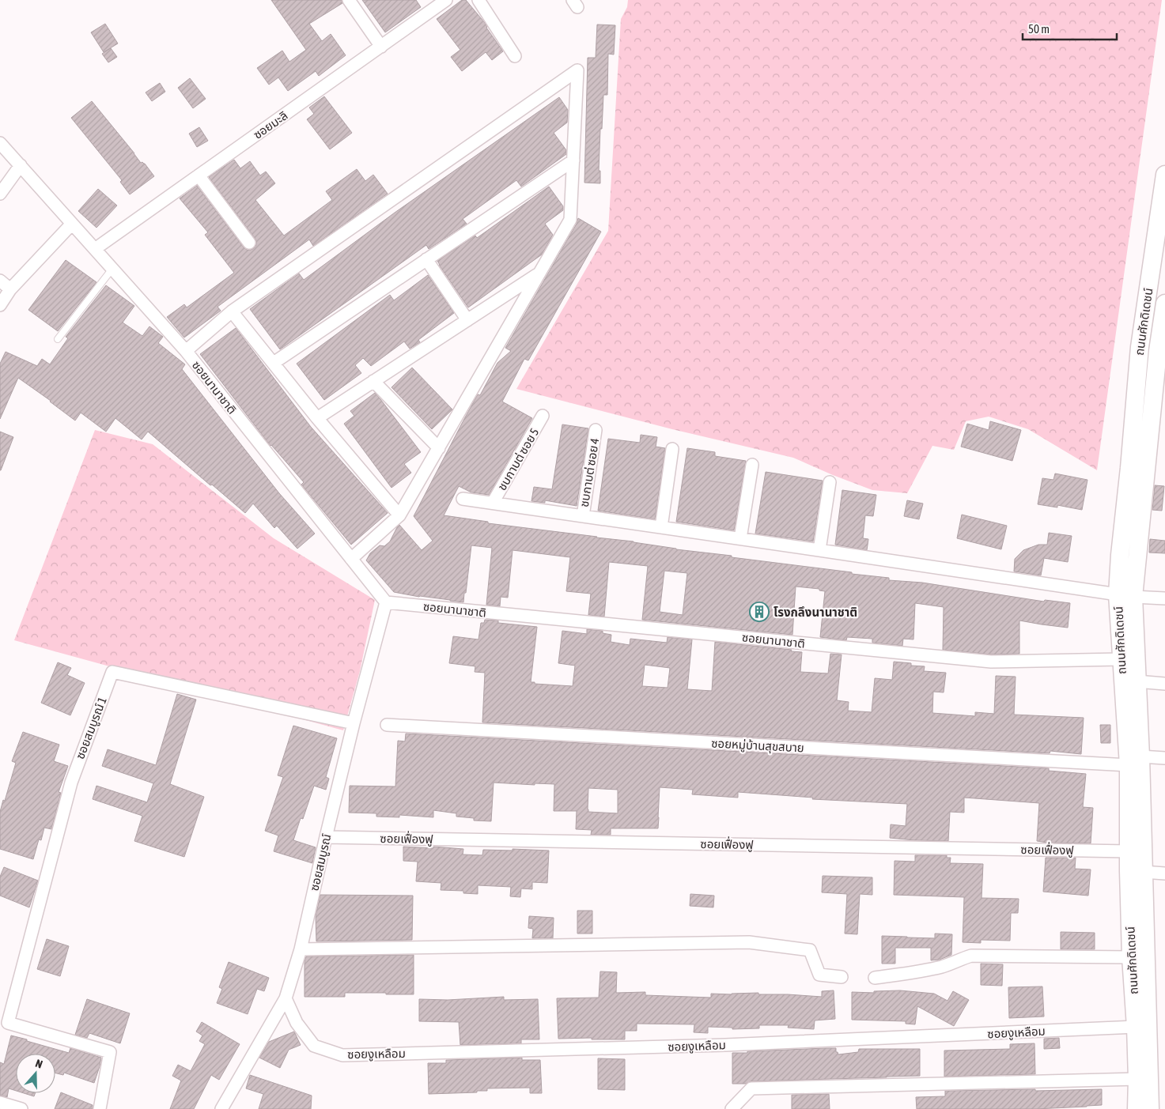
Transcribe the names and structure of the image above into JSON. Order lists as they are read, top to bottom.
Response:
{
  "streets": {
    "main road": ["ถนนศักดิเดชน์"],
    "street": [
      "ซอยมะลิ",
      "ซอยนานาชาติ",
      "ชบกาบต่ ซอย 5",
      "ชบกาบต่ ซอย 4",
      "ซอยสมบูรณ์ 1",
      "ซอยหมู่บ้านสุขสบาย",
      "ซอยเฟื่องฟู",
      "ซอยสมบูรณ์",
      "ซอยงูเหลือม"
    ]
  },
  "crossings": [
    ["ซอยมะลิ", "ซอยนานาชาติ"],
    ["ถนนศักดิเดชน์", "ซอยนานาชาติ"],
    ["ถนนศักดิเดชน์", "ซอยหมู่บ้านสุขสบาย"],
    ["ถนนศักดิเดชน์", "ซอยเฟื่องฟู"],
    ["ถนนศักดิเดชน์", "ซอยงูเหลือม"],
    ["ซอยนานาชาติ", "ซอยสมบูรณ์"],
    ["ซอยสมบูรณ์ 1", "ซอยสมบูรณ์"],
    ["ซอยเฟื่องฟู", "ซอยสมบูรณ์"],
    ["ซอยสมบูรณ์", "ซอยงูเหลือม"]
  ],
  "places": {
    "building": ["โรงกลึงนานาชาติ"]
  },
  "scale_bar": "50 m",
  "north": "top"
}
